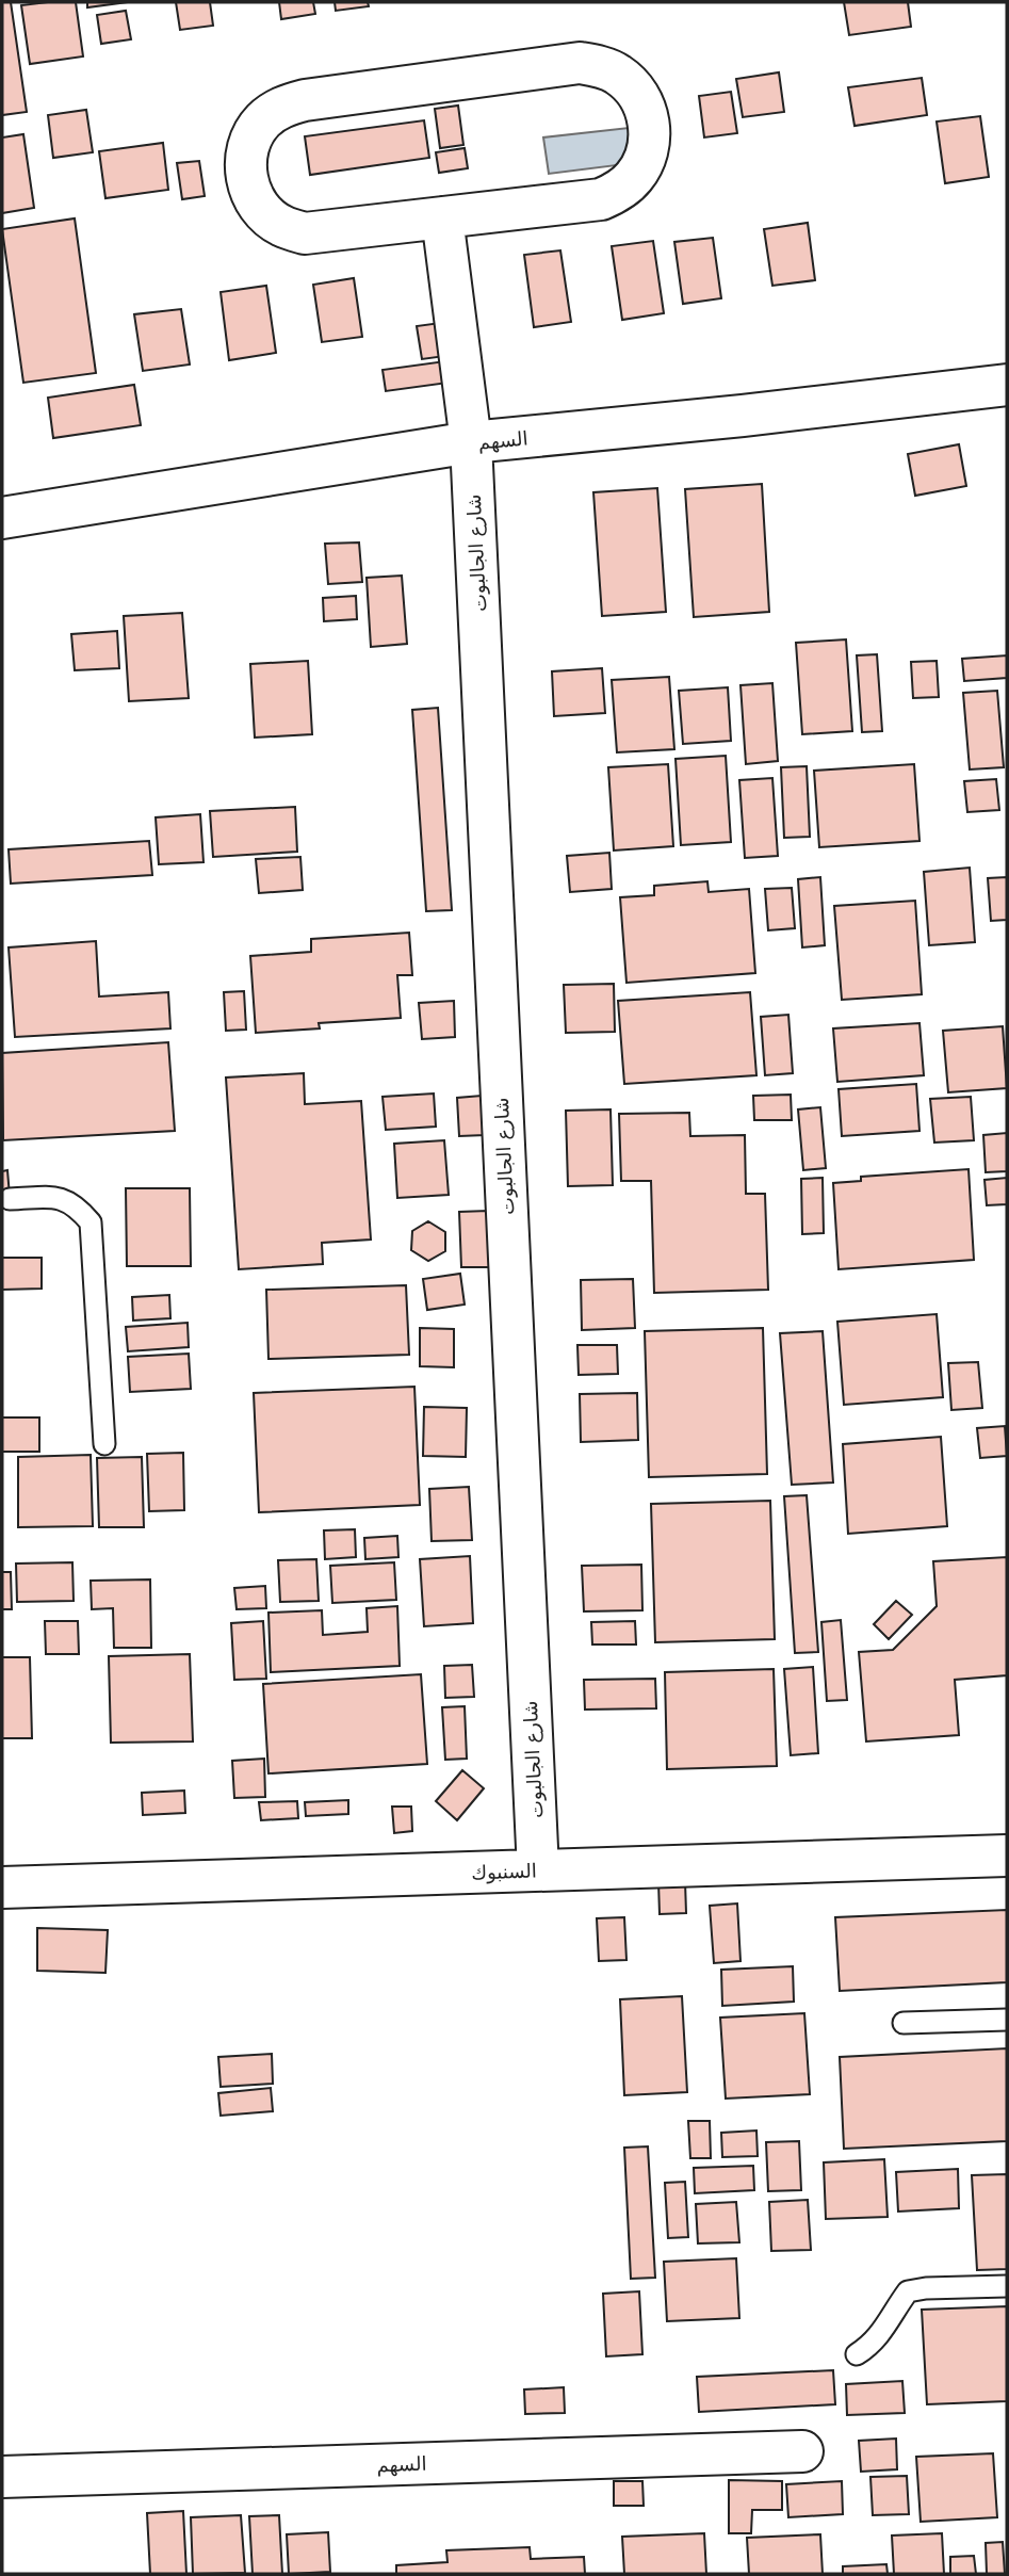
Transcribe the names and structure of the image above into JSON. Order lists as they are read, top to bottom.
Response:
{
  "streets": {
    "street": ["السهم", "شارع الجالبوت", "السنبوك"]
  },
  "crossings": [
    ["السهم", "شارع الجالبوت"],
    ["شارع الجالبوت", "السنبوك"]
  ]
}
